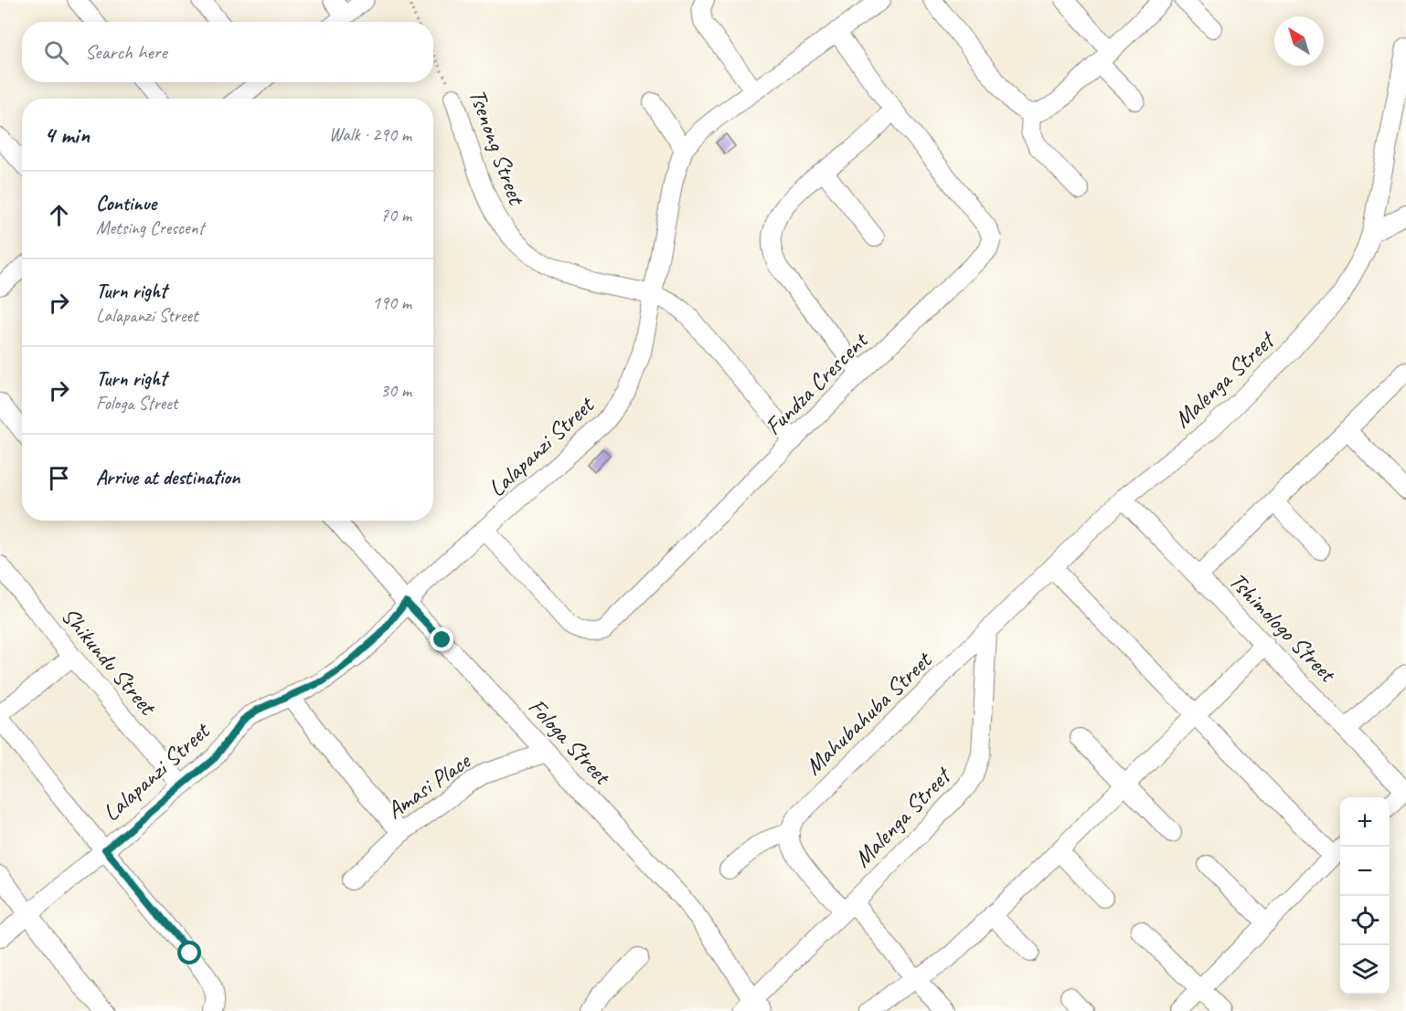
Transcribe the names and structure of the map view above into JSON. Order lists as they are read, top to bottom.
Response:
{
  "streets": {
    "street": [
      "Tsenong Street",
      "Malenga Street",
      "Fundza Crescent",
      "Lalapanzi Street",
      "Tshimologo Street",
      "Shikundu Street",
      "Mahubahuba Street",
      "Fologa Street",
      "Amasi Place"
    ]
  },
  "crossings": [
    ["Tsenong Street", "Fundza Crescent"],
    ["Tsenong Street", "Lalapanzi Street"],
    ["Malenga Street", "Tshimologo Street"],
    ["Malenga Street", "Mahubahuba Street"],
    ["Malenga Street", "Fologa Street"],
    ["Fundza Crescent", "Lalapanzi Street"],
    ["Lalapanzi Street", "Shikundu Street"],
    ["Lalapanzi Street", "Fologa Street"],
    ["Fologa Street", "Amasi Place"]
  ],
  "north": "top left",
  "page": {
    "search": "Search here",
    "heading": ["4 min", "Walk · 290 m"],
    "list": [
      ["Continue", "Metsing Crescent", "70 m"],
      ["Turn right", "Lalapanzi Street", "190 m"],
      ["Turn right", "Fologa Street", "30 m"],
      "Arrive at destination"
    ],
    "map_buttons": ["+", "−"]
  }
}
